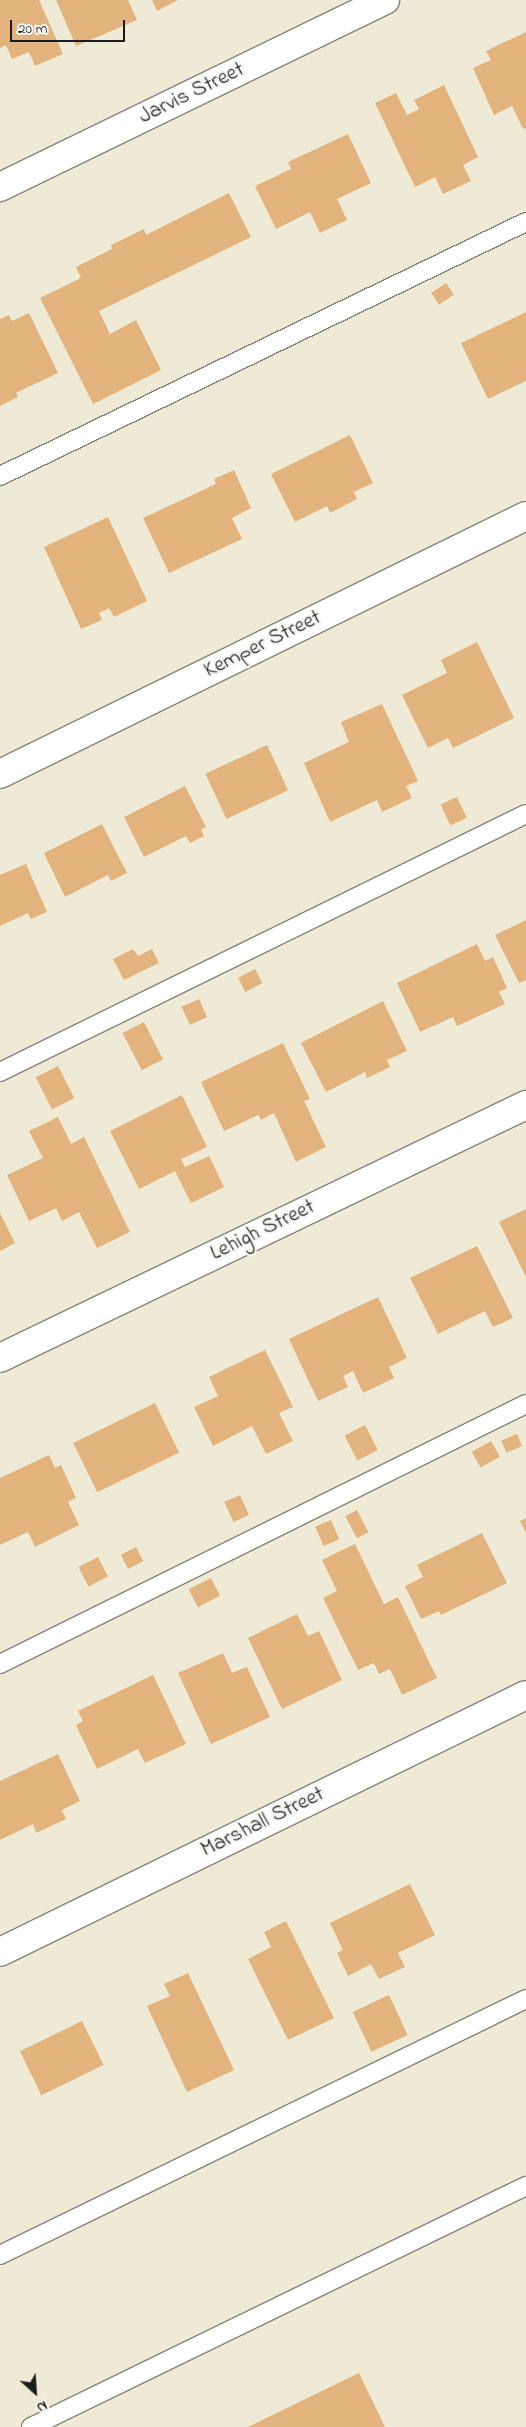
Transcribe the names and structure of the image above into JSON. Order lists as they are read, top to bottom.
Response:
{
  "streets": {
    "street": [
      "Jarvis Street",
      "Kemper Street",
      "Lehigh Street",
      "Marshall Street"
    ]
  },
  "scale_bar": "20 m",
  "north": "bottom right"
}
